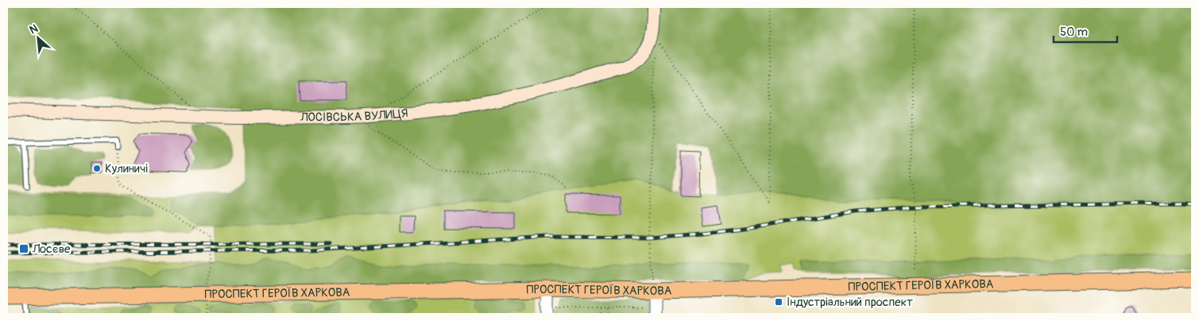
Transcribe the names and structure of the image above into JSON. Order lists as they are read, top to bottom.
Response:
{
  "streets": {
    "main road": ["ЛОСІВСЬКА ВУЛИЦЯ", "ПРОСПЕКТ ГЕРОЇВ ХАРКОВА"]
  },
  "places": {
    "other": ["Кулиничі"],
    "transit": ["Лосєве", "Індустріальний проспект"]
  },
  "scale_bar": "50 m",
  "north": "top left"
}
